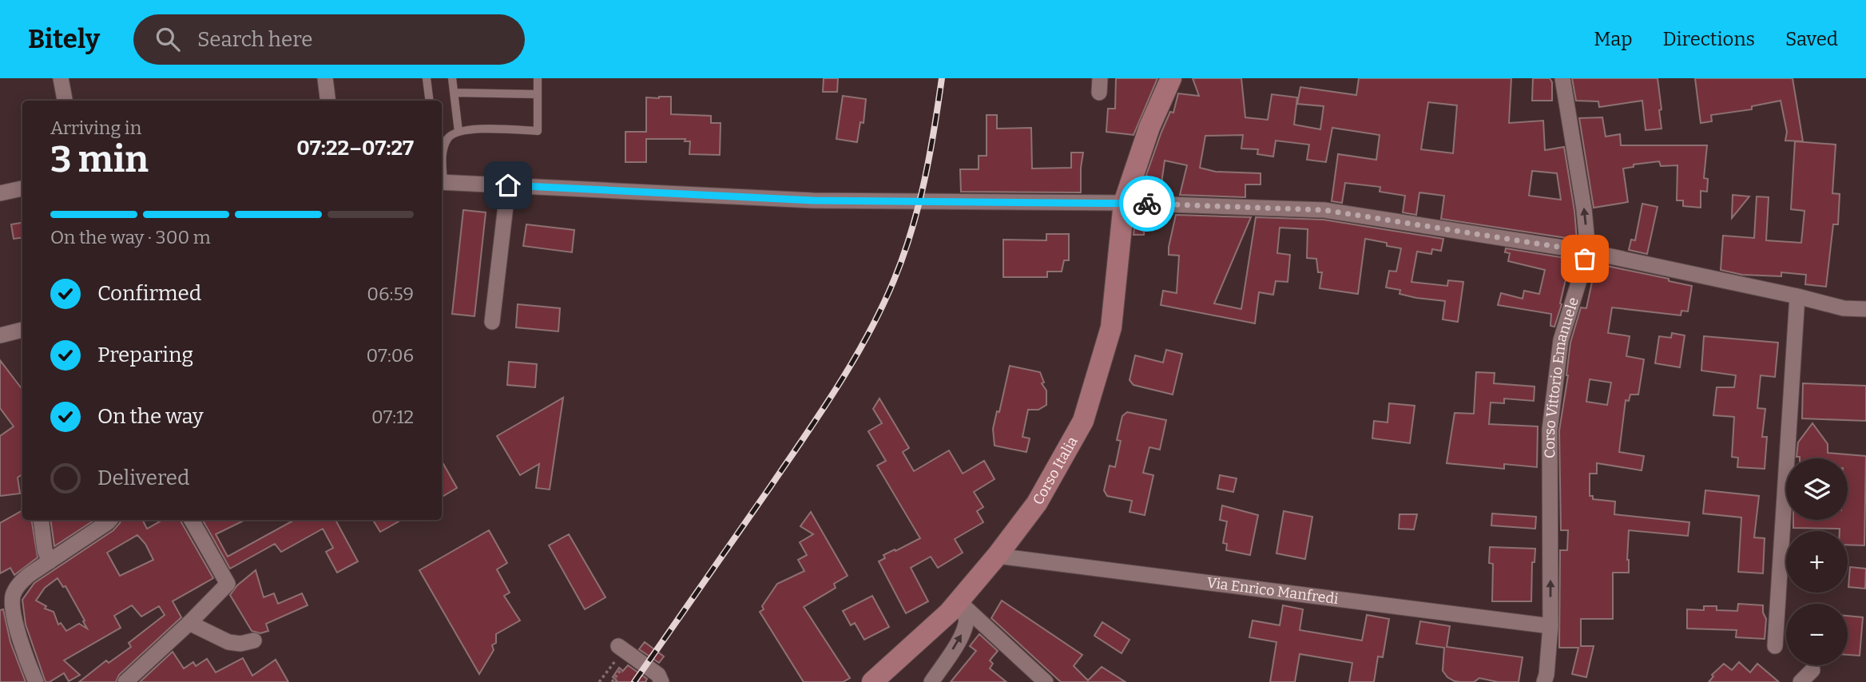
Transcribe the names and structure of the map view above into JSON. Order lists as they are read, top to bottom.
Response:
{
  "streets": {
    "main road": ["Corso Italia"],
    "street": ["Corso Vittorio Emanuele", "Via Enrico Manfredi"]
  },
  "crossings": [
    ["Corso Vittorio Emanuele", "Via Enrico Manfredi"],
    ["Corso Italia", "Via Enrico Manfredi"]
  ],
  "one_way": ["Corso Vittorio Emanuele"],
  "page": {
    "header": "Bitely",
    "search": "Search here",
    "nav": ["Map", "Directions", "Saved"],
    "heading": ["3 min", "Arriving in", "07:22–07:27"],
    "bar": "On the way · 300 m",
    "list": [
      ["Confirmed", "06:59"],
      ["Preparing", "07:06"],
      ["On the way", "07:12"],
      "Delivered"
    ],
    "map_buttons": ["+", "−"]
  }
}
